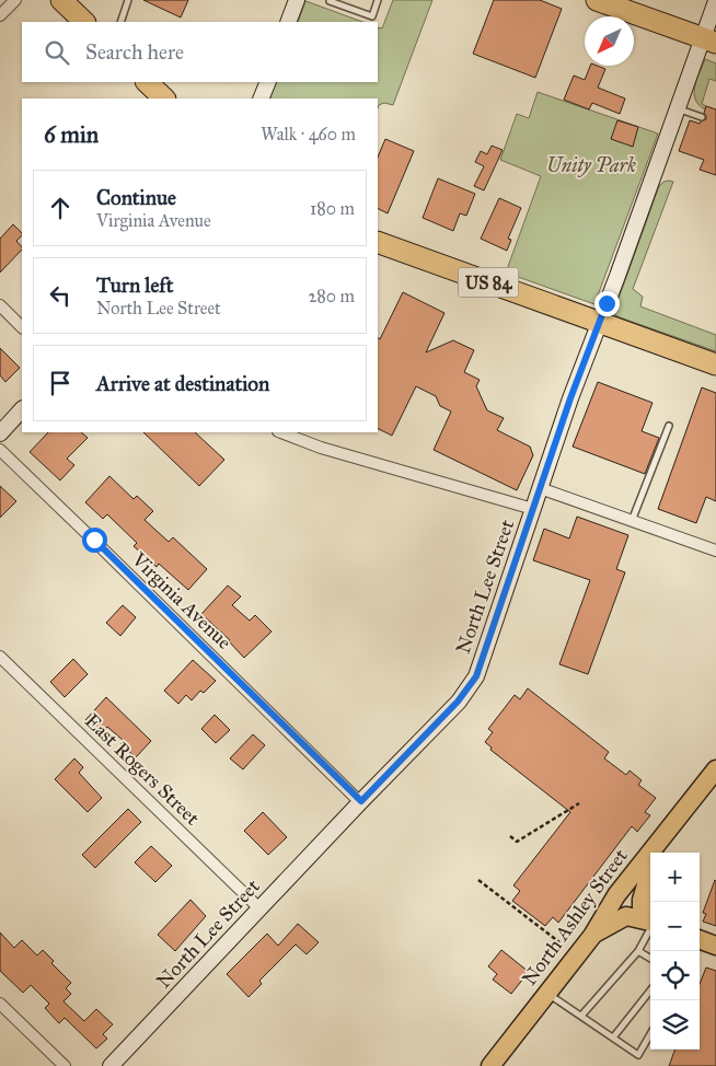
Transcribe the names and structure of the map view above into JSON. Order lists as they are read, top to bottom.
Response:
{
  "streets": {
    "highway": ["US 84"],
    "main road": ["North Ashley Street"],
    "street": ["North Lee Street", "Virginia Avenue", "East Rogers Street"]
  },
  "crossings": [
    ["US 84", "North Lee Street"],
    ["North Lee Street", "Virginia Avenue"],
    ["North Lee Street", "East Rogers Street"]
  ],
  "parks": ["Unity Park"],
  "north": "bottom left",
  "page": {
    "search": "Search here",
    "heading": ["6 min", "Walk · 460 m"],
    "list": [
      ["Continue", "Virginia Avenue", "180 m"],
      ["Turn left", "North Lee Street", "280 m"],
      "Arrive at destination"
    ],
    "map_buttons": ["+", "−"]
  }
}
